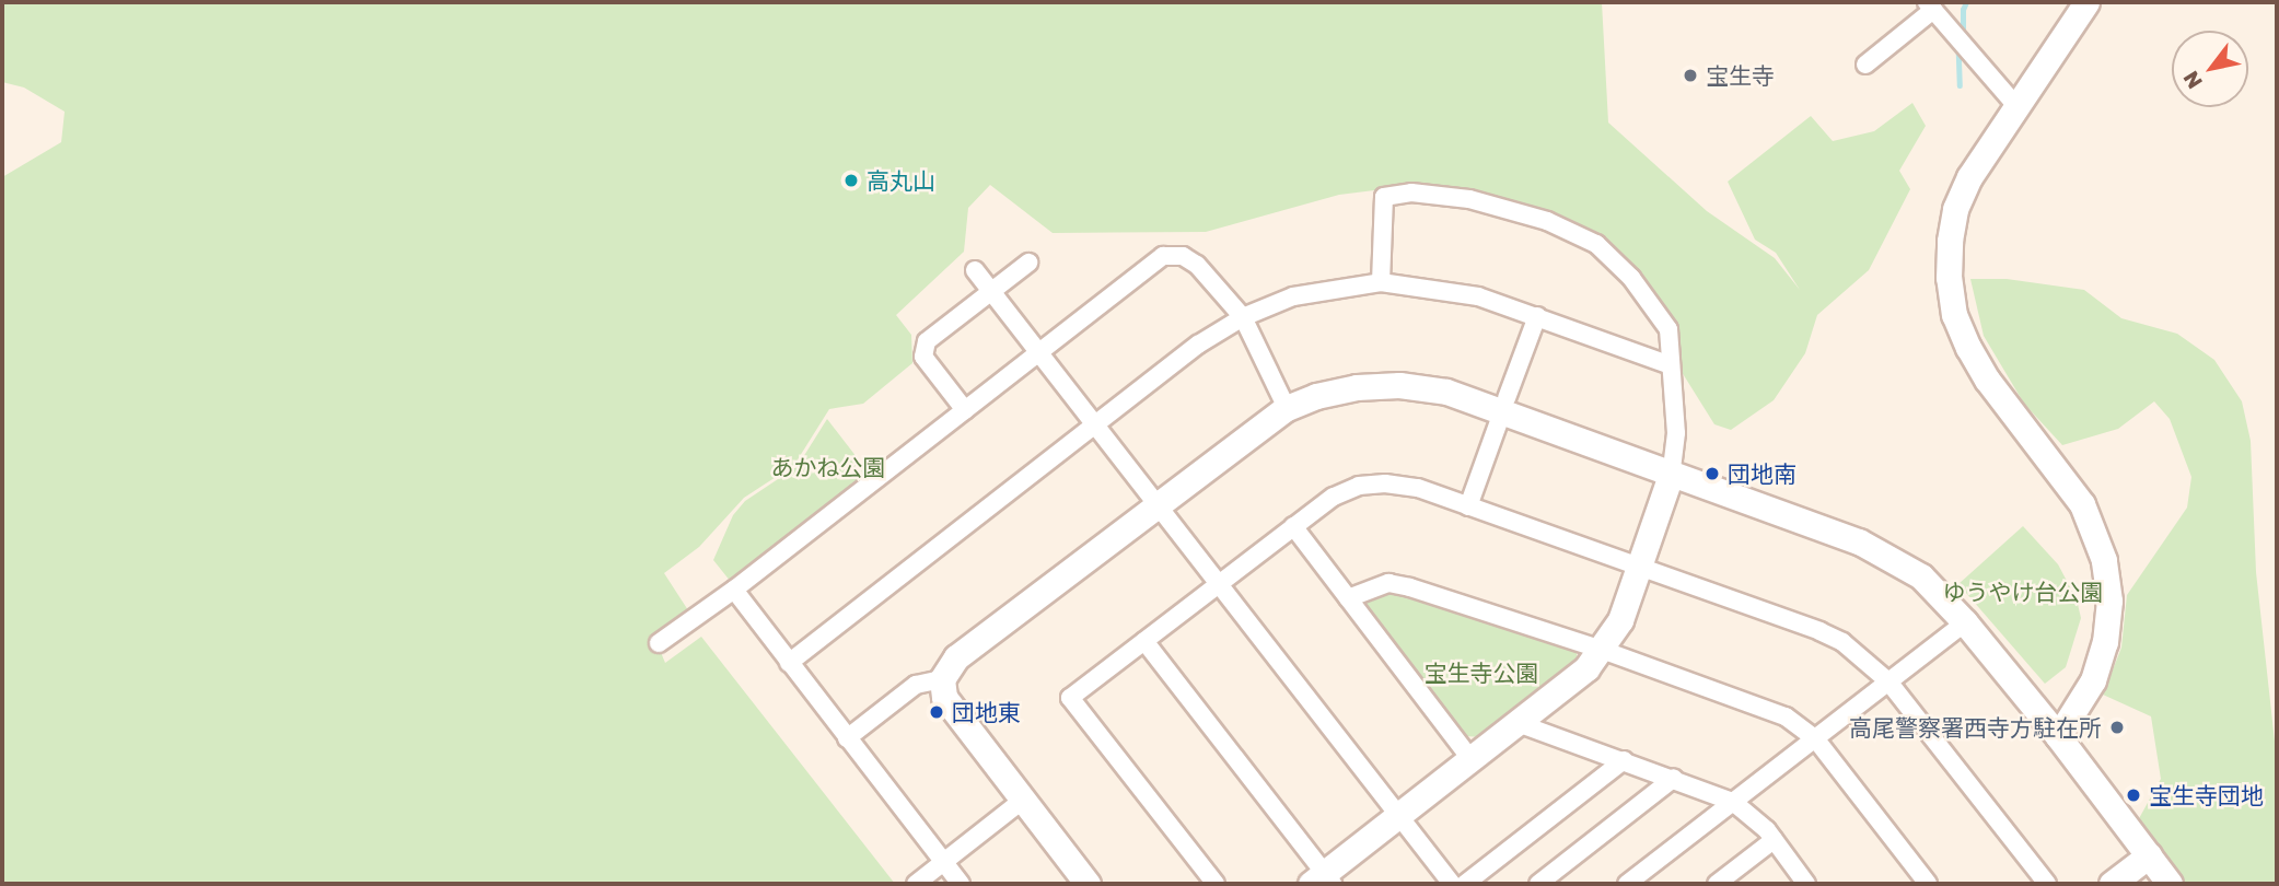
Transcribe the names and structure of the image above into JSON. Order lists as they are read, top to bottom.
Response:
{
  "parks": ["あかね公園", "ゆうやけ台公園", "宝生寺公園"],
  "places": [
    "宝生寺",
    "高丸山",
    "団地南",
    "団地東",
    "高尾警察署西寺方駐在所",
    "宝生寺団地"
  ],
  "north": "bottom left"
}
